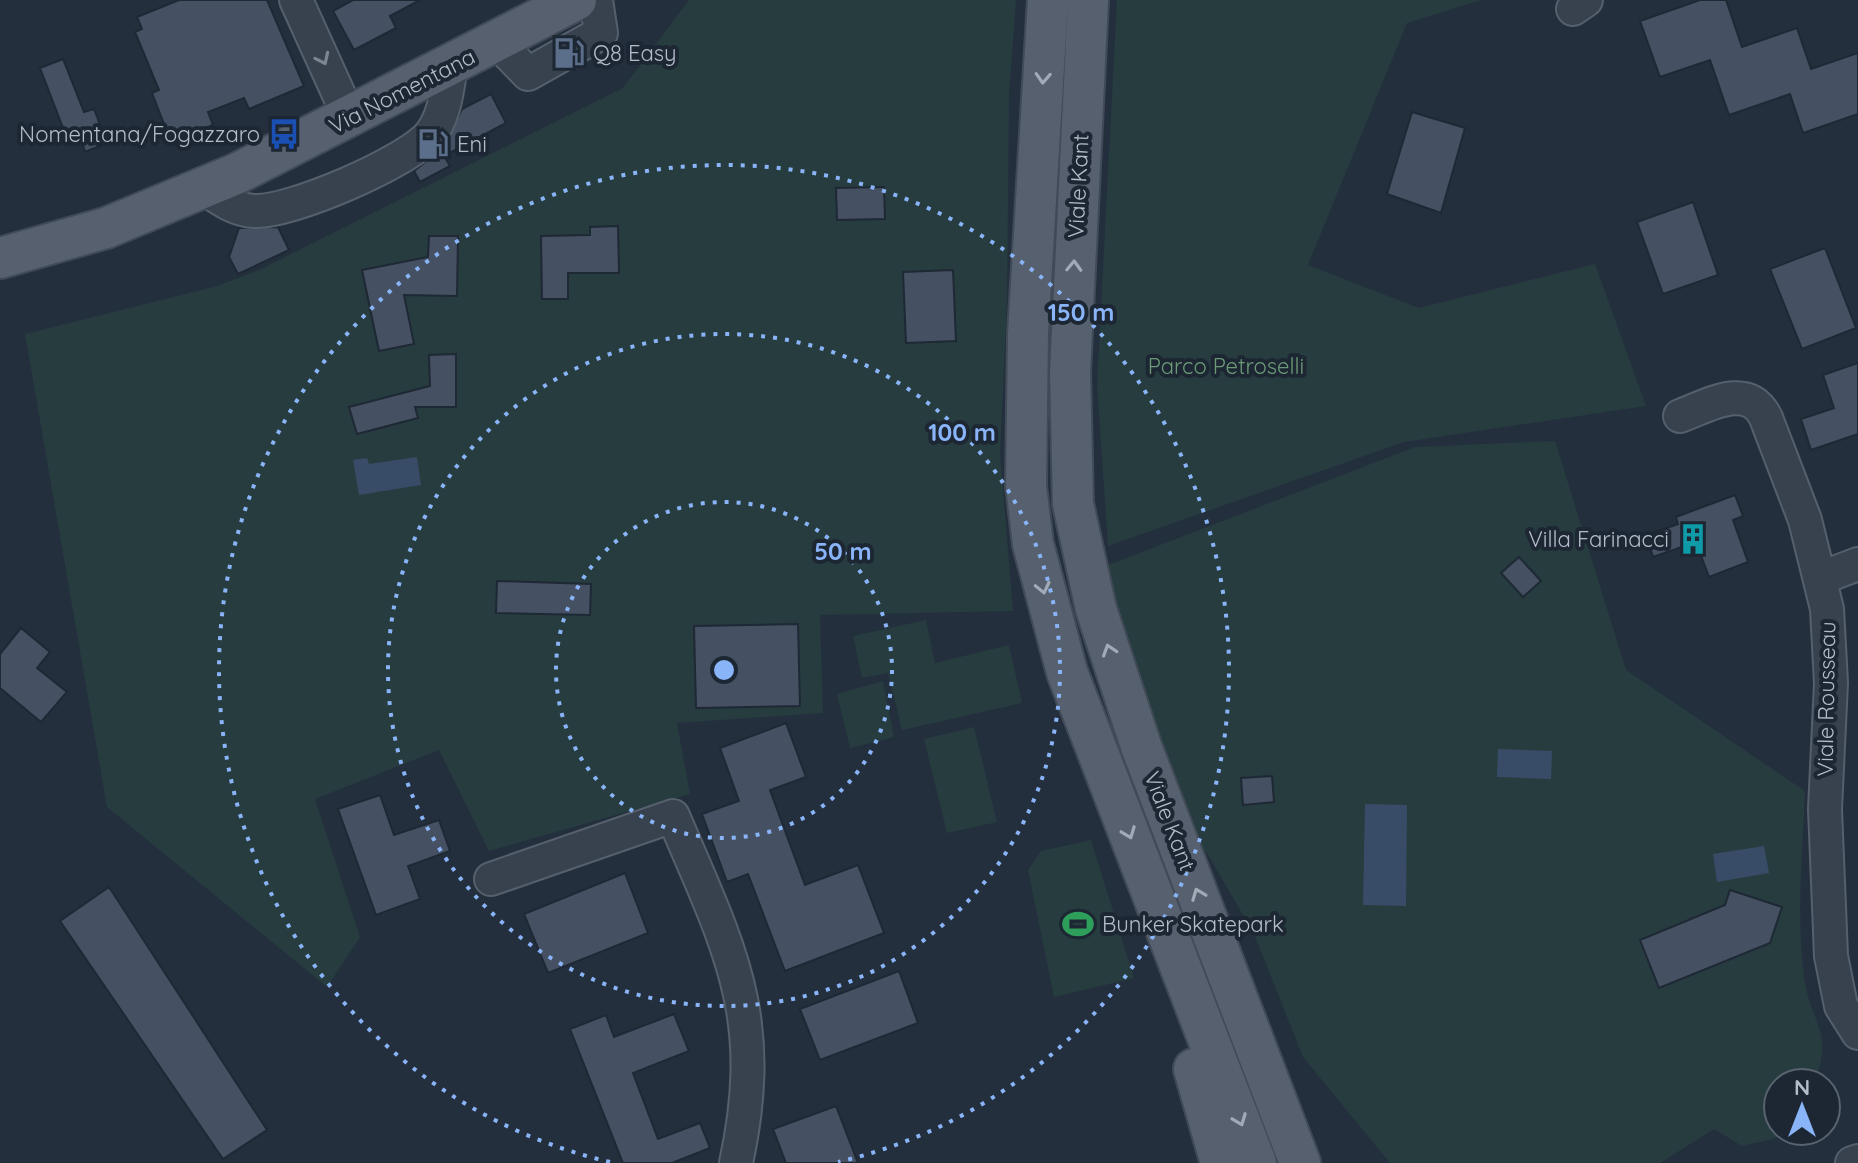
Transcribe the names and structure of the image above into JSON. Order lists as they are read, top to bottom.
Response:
{
  "streets": {
    "main road": ["Via Nomentana", "Viale Kant"],
    "street": ["Viale Rousseau"]
  },
  "parks": ["Parco Petroselli"],
  "places": {
    "fuel station": ["Q8 Easy", "Eni"],
    "bus stop": ["Nomentana/Fogazzaro"],
    "building": ["Villa Farinacci"],
    "sports": ["Bunker Skatepark"]
  },
  "north": "top",
  "rings": ["150 m", "100 m", "50 m"]
}
